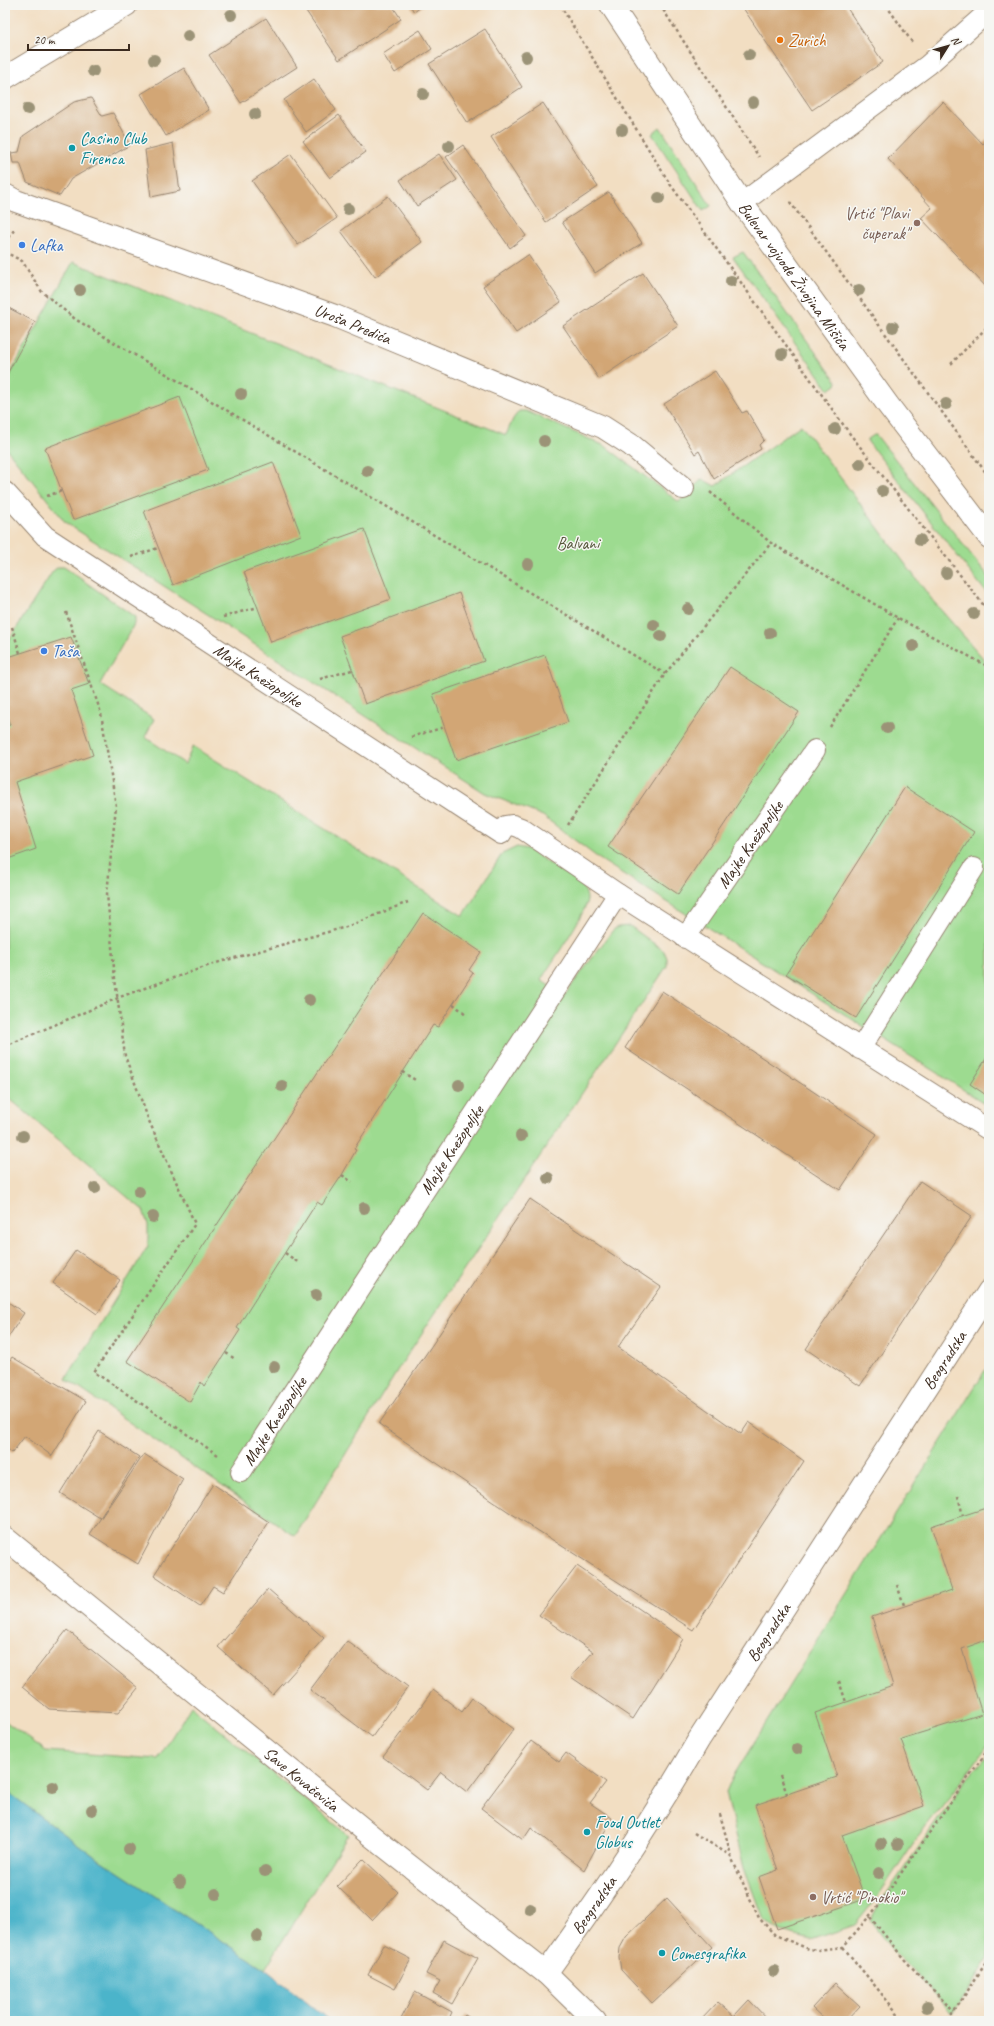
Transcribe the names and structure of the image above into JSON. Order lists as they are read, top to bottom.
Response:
{
  "streets": {
    "street": [
      "Bulevar vojvode Živojina Mišića",
      "Uroša Predića",
      "Beogradska",
      "Save Kovačevića"
    ],
    "lane": ["Majke Knežopoljke"]
  },
  "crossings": [
    ["Beogradska", "Save Kovačevića"]
  ],
  "parks": ["Balvani"],
  "places": [
    "Zurich",
    "Casino Club Firenca",
    "Vrtić \"Plavi čuperak\"",
    "Lafka",
    "Taša",
    "Food Outlet Globus",
    "Vrtić \"Pinokio\"",
    "Comesgrafika"
  ],
  "scale_bar": "20 m",
  "north": "top right"
}
